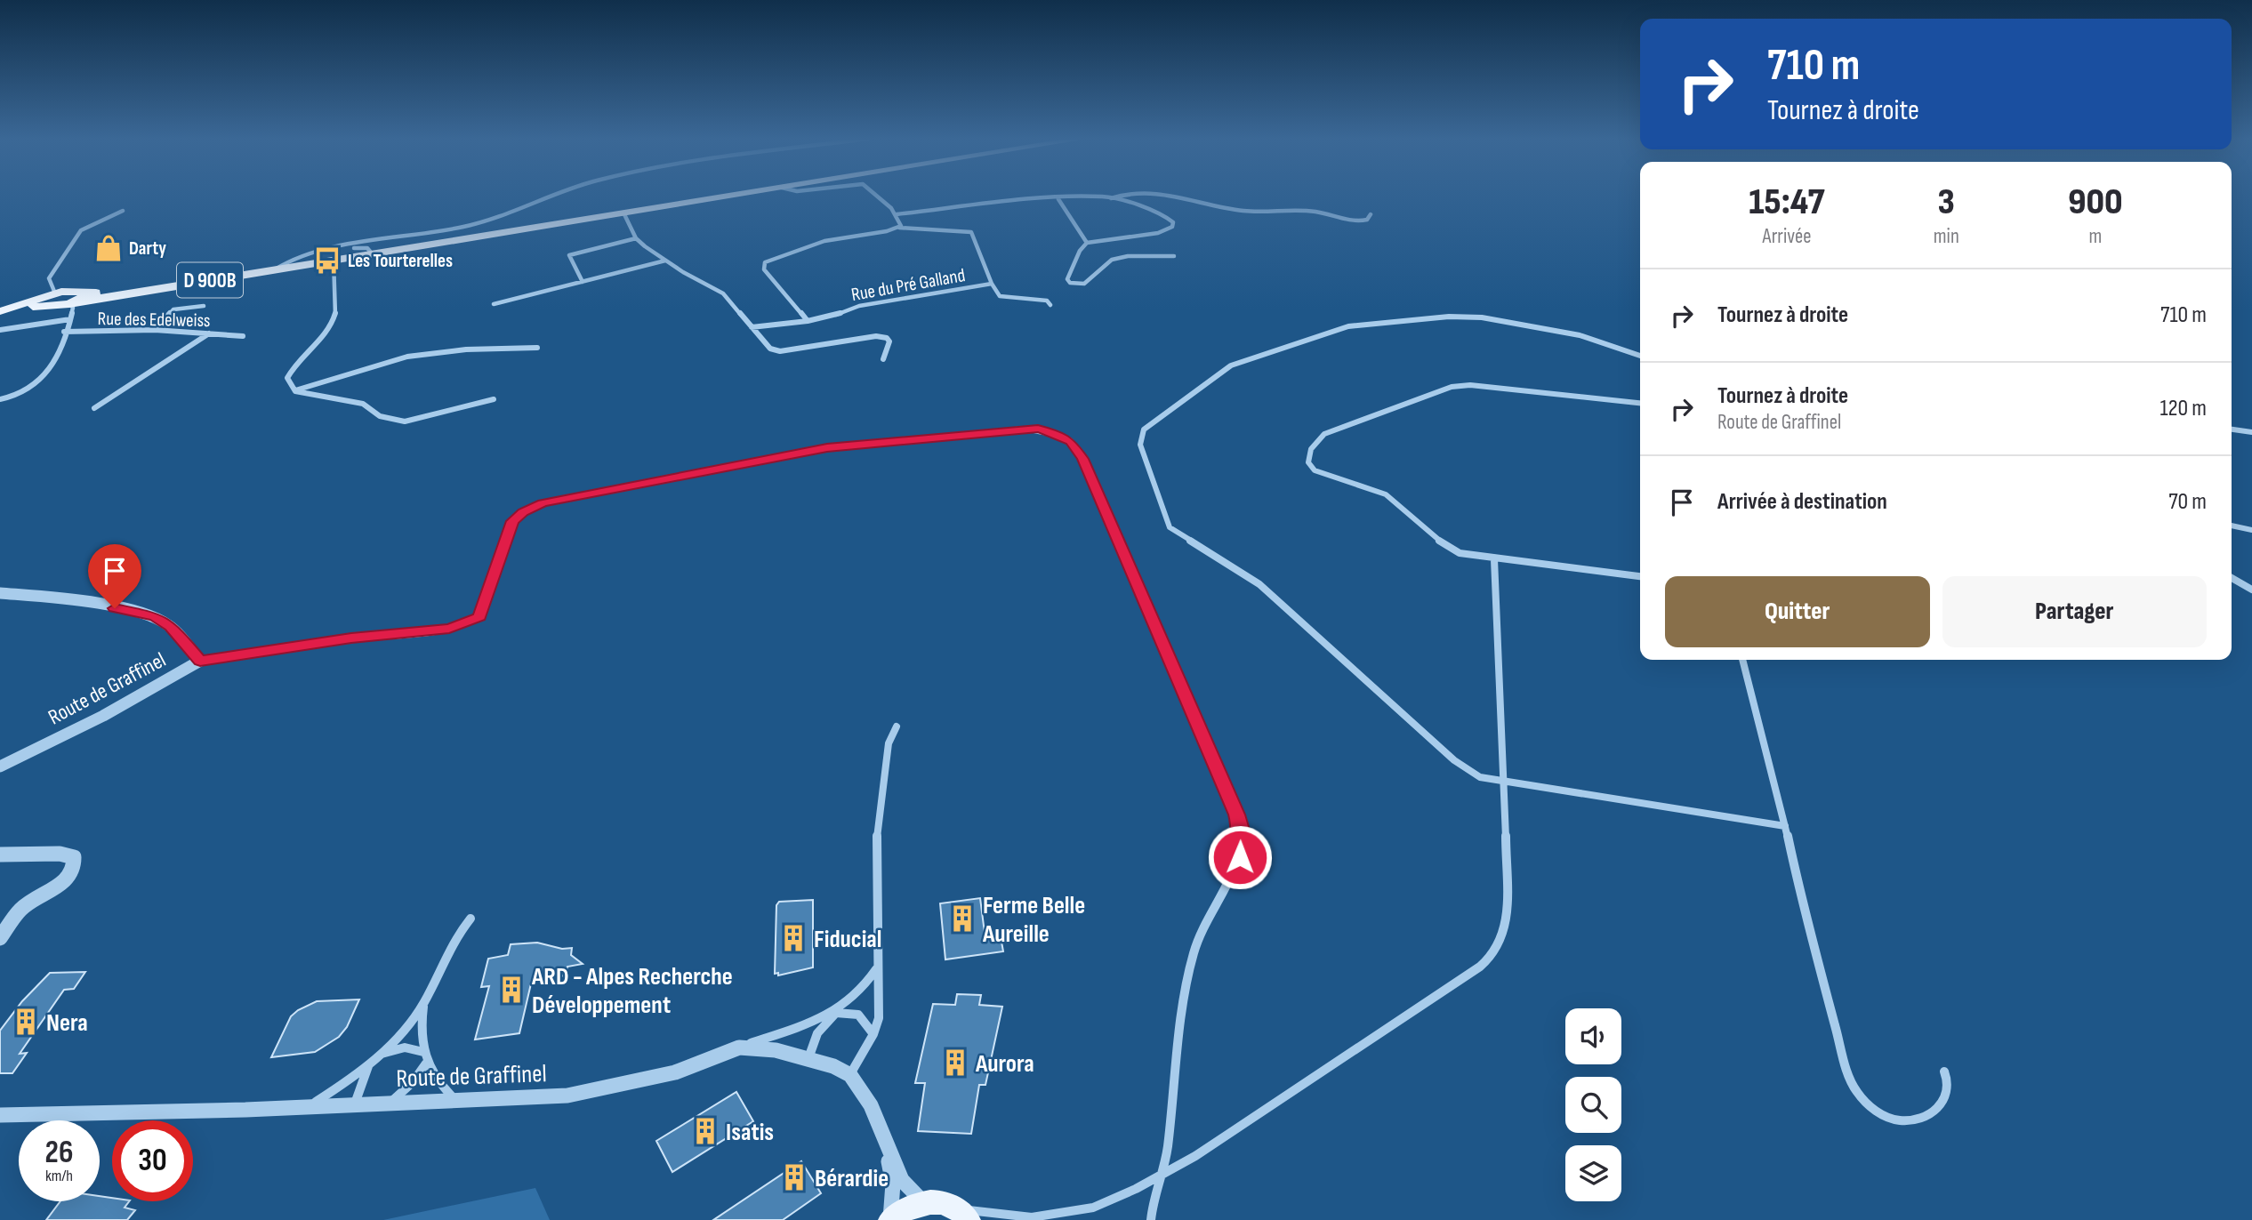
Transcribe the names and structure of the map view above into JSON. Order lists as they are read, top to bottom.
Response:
{
  "streets": {
    "main road": ["D 900B"],
    "street": ["Rue du Pré Galland", "Rue des Edelweiss", "Route de Graffinel"]
  },
  "places": {
    "shop": ["Darty"],
    "bus stop": ["Les Tourterelles"],
    "building": [
      "Ferme Belle Aureille",
      "Fiducial",
      "ARD - Alpes Recherche Développement",
      "Nera",
      "Aurora",
      "Isatis",
      "Bérardie"
    ]
  },
  "page": {
    "turn": ["710 m", "Tournez à droite"],
    "eta": [
      "15:47",
      "Arrivée",
      "3",
      "min",
      "900",
      "m"
    ],
    "list": [
      {
        "name": "Tournez à droite",
        "value": "710 m"
      },
      {
        "name": "Tournez à droite",
        "note": "Route de Graffinel",
        "value": "120 m"
      },
      {
        "name": "Arrivée à destination",
        "value": "70 m"
      }
    ],
    "buttons": ["Quitter", "Partager"],
    "speed": "26 km/h",
    "limit": "30"
  }
}
